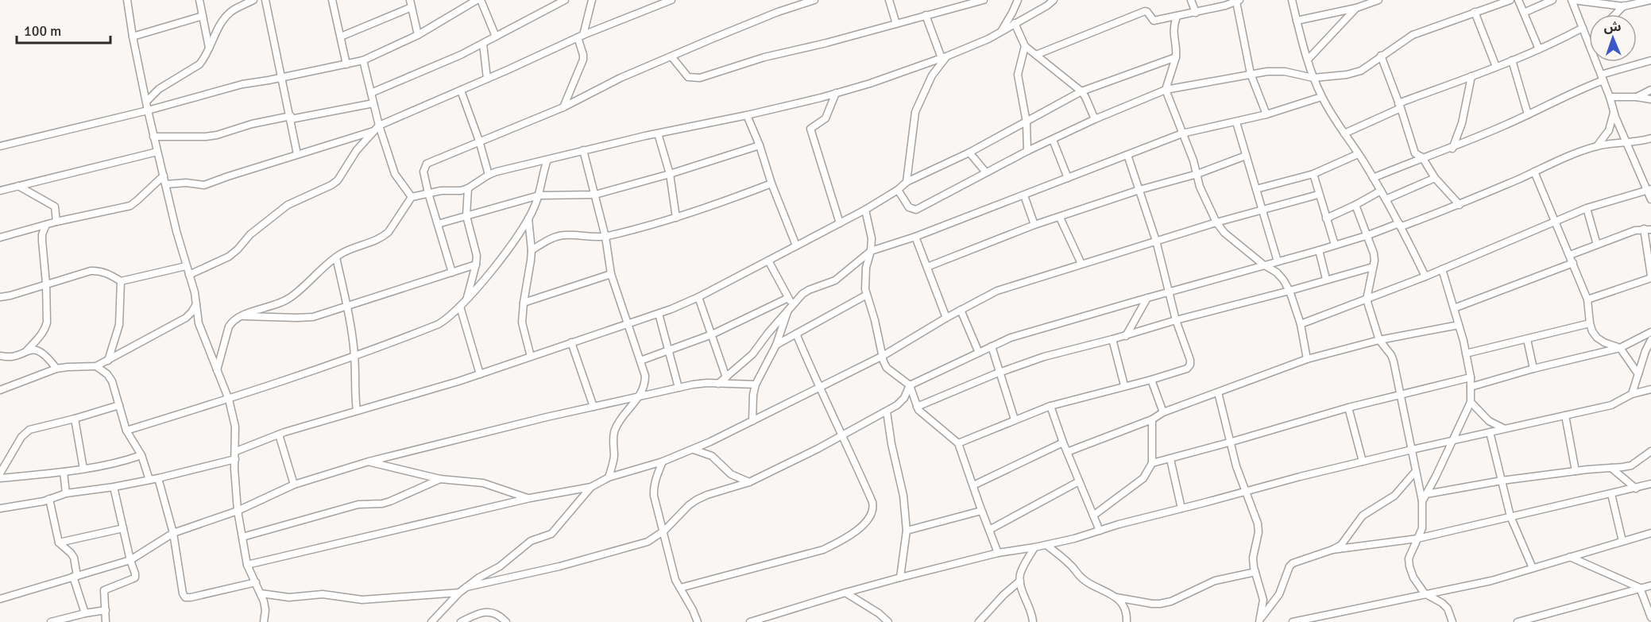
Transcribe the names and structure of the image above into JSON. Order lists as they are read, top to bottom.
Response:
{
  "scale_bar": "100 m",
  "north": "top"
}
